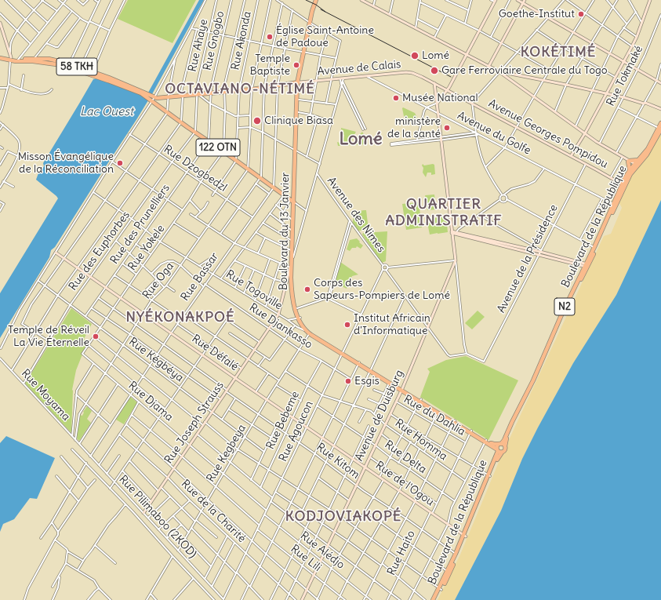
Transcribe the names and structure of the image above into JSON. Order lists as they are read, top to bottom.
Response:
{
  "streets": {
    "highway": [
      "58 TKH",
      "Avenue de Calais",
      "122 OTN",
      "Boulevard de la République",
      "Boulevard du 13 Janvier",
      "N2"
    ],
    "street": [
      "Rue Gnogbo",
      "Rue Akonda",
      "Rue Ahaye",
      "Rue Tokmaké",
      "Avenue du Golfe",
      "Avenue Georges Pompidou",
      "Rue Dzogbedzl",
      "Avenue des Nimes",
      "Rue des Prunelliers",
      "Rue Yokele",
      "Rue des Euphorbes",
      "Avenue de la Présidence",
      "Rue Bassar",
      "Rue Oga",
      "Rue Togoville",
      "Rue Djankasso",
      "Rue Défalé",
      "Rue Kégbéya",
      "Rue Moyama",
      "Rue Djama",
      "Avenue de Duisburg",
      "Rue du Dahlia",
      "Rue Bebeme",
      "Rue Joseph Strauss",
      "Rue Agoucon",
      "Rue Homma",
      "Rue Kegbeya",
      "Rue Delta",
      "Rue Kitom",
      "Rue de l'Ogou",
      "Rue de la Charité",
      "Rue Pilimaboo (2KOD)",
      "Rue Alédjo",
      "Rue Haito",
      "Rue Lili"
    ]
  },
  "crossings": [
    ["Rue Gnogbo", "Avenue de Calais"],
    ["Rue Gnogbo", "122 OTN"],
    ["Rue Gnogbo", "Rue des Prunelliers"],
    ["Rue Akonda", "Avenue de Calais"],
    ["Rue Akonda", "122 OTN"],
    ["Rue Ahaye", "Avenue de Calais"],
    ["Rue Ahaye", "122 OTN"],
    ["Rue Ahaye", "Rue des Euphorbes"],
    ["58 TKH", "Avenue de Calais"],
    ["Avenue de Calais", "Avenue du Golfe"],
    ["Avenue de Calais", "Avenue Georges Pompidou"],
    ["Avenue de Calais", "122 OTN"],
    ["Avenue de Calais", "Boulevard du 13 Janvier"],
    ["Avenue de Calais", "Rue Joseph Strauss"],
    ["Avenue du Golfe", "Boulevard de la République"],
    ["Avenue du Golfe", "Avenue de la Présidence"],
    ["Avenue Georges Pompidou", "Boulevard de la République"],
    ["Avenue Georges Pompidou", "Avenue de la Présidence"],
    ["122 OTN", "Rue des Prunelliers"],
    ["122 OTN", "Boulevard du 13 Janvier"],
    ["122 OTN", "Rue Yokele"],
    ["122 OTN", "Rue des Euphorbes"],
    ["122 OTN", "Rue Bassar"],
    ["122 OTN", "Rue Oga"],
    ["122 OTN", "Rue Joseph Strauss"],
    ["Rue Dzogbedzl", "Rue des Prunelliers"],
    ["Rue Dzogbedzl", "Rue Yokele"],
    ["Rue Dzogbedzl", "Rue des Euphorbes"],
    ["Rue Dzogbedzl", "Rue Bassar"],
    ["Rue Dzogbedzl", "Rue Oga"],
    ["Avenue des Nimes", "Rue Joseph Strauss"],
    ["Avenue des Nimes", "Rue Agoucon"],
    ["Rue des Prunelliers", "Rue Togoville"],
    ["Rue des Prunelliers", "Rue Défalé"],
    ["Rue des Prunelliers", "Rue Kégbéya"],
    ["Rue des Prunelliers", "Rue Kitom"],
    ["Boulevard de la République", "Boulevard du 13 Janvier"],
    ["Boulevard de la République", "Rue Kitom"],
    ["Boulevard de la République", "Rue de l'Ogou"],
    ["Boulevard du 13 Janvier", "Rue Togoville"],
    ["Boulevard du 13 Janvier", "Avenue de Duisburg"],
    ["Boulevard du 13 Janvier", "Rue Joseph Strauss"],
    ["Boulevard du 13 Janvier", "Rue Agoucon"],
    ["Boulevard du 13 Janvier", "Rue Kegbeya"],
    ["Boulevard du 13 Janvier", "Rue Haito"],
    ["Rue Yokele", "Rue Togoville"],
    ["Rue Yokele", "Rue Défalé"],
    ["Rue Yokele", "Rue Kégbéya"],
    ["Rue Yokele", "Rue Djama"],
    ["Rue Yokele", "Rue Kitom"],
    ["Rue des Euphorbes", "Rue Togoville"],
    ["Rue des Euphorbes", "Rue Défalé"],
    ["Rue des Euphorbes", "Rue Kégbéya"],
    ["Rue des Euphorbes", "Rue Moyama"],
    ["Rue Bassar", "Rue Togoville"],
    ["Rue Bassar", "Rue Djankasso"],
    ["Rue Bassar", "Rue Défalé"],
    ["Rue Bassar", "Rue Kégbéya"],
    ["Rue Bassar", "Rue Djama"],
    ["Rue Bassar", "Rue Kitom"],
    ["Rue Bassar", "Rue Pilimaboo (2KOD)"],
    ["Rue Oga", "Rue Togoville"],
    ["Rue Oga", "Rue Djankasso"],
    ["Rue Oga", "Rue Défalé"],
    ["Rue Oga", "Rue Kégbéya"],
    ["Rue Oga", "Rue Moyama"],
    ["Rue Oga", "Rue Djama"],
    ["Rue Oga", "Rue Kitom"],
    ["Rue Togoville", "Rue Joseph Strauss"],
    ["Rue Djankasso", "Rue Bebeme"],
    ["Rue Djankasso", "Rue Joseph Strauss"],
    ["Rue Djankasso", "Rue Agoucon"],
    ["Rue Djankasso", "Rue Kegbeya"],
    ["Rue Défalé", "Rue Bebeme"],
    ["Rue Défalé", "Rue Joseph Strauss"],
    ["Rue Défalé", "Rue Agoucon"],
    ["Rue Défalé", "Rue Kegbeya"],
    ["Rue Défalé", "Rue de l'Ogou"],
    ["Rue Kégbéya", "Rue Joseph Strauss"],
    ["Rue Kégbéya", "Rue Kegbeya"],
    ["Rue Moyama", "Rue Pilimaboo (2KOD)"],
    ["Rue Djama", "Rue Joseph Strauss"],
    ["Rue Djama", "Rue Agoucon"],
    ["Rue Djama", "Rue Kegbeya"],
    ["Avenue de Duisburg", "Rue du Dahlia"],
    ["Avenue de Duisburg", "Rue Homma"],
    ["Avenue de Duisburg", "Rue Delta"],
    ["Avenue de Duisburg", "Rue Kitom"],
    ["Avenue de Duisburg", "Rue de l'Ogou"],
    ["Avenue de Duisburg", "Rue Alédjo"],
    ["Avenue de Duisburg", "Rue Lili"],
    ["Rue du Dahlia", "Rue Haito"],
    ["Rue Bebeme", "Rue Homma"],
    ["Rue Bebeme", "Rue Kitom"],
    ["Rue Joseph Strauss", "Rue Kitom"],
    ["Rue Joseph Strauss", "Rue de la Charité"],
    ["Rue Joseph Strauss", "Rue Pilimaboo (2KOD)"],
    ["Rue Agoucon", "Rue Homma"],
    ["Rue Agoucon", "Rue Delta"],
    ["Rue Agoucon", "Rue Kitom"],
    ["Rue Agoucon", "Rue de la Charité"],
    ["Rue Agoucon", "Rue Pilimaboo (2KOD)"],
    ["Rue Agoucon", "Rue Alédjo"],
    ["Rue Agoucon", "Rue Lili"],
    ["Rue Homma", "Rue Kegbeya"],
    ["Rue Homma", "Rue Haito"],
    ["Rue Kegbeya", "Rue Kitom"],
    ["Rue Kegbeya", "Rue de la Charité"],
    ["Rue Kegbeya", "Rue Pilimaboo (2KOD)"],
    ["Rue Delta", "Rue Haito"],
    ["Rue Kitom", "Rue Haito"],
    ["Rue de l'Ogou", "Rue Haito"]
  ],
  "districts": [
    "KOKÉTIMÉ",
    "OCTAVIANO-NÉTIMÉ",
    "Lomé",
    "QUARTIER ADMINISTRATIF",
    "NYÉKONAKPOÉ",
    "KODJOVIAKOPÉ"
  ],
  "water": ["Lac Ouest"],
  "places": [
    "Goethe-Institut",
    "Église Saint-Antoine de Padoue",
    "Lomé",
    "Temple Baptiste",
    "Gare Ferroviaire Centrale du Togo",
    "Musée National",
    "Clinique Biasa",
    "ministère de la santé",
    "Misson Évangélique de la Réconciliation",
    "Corps des Sapeurs-Pompiers de Lomé",
    "Institut Africain d'Informatique",
    "Temple de Réveil La Vie Éternelle",
    "Esgis"
  ]
}
